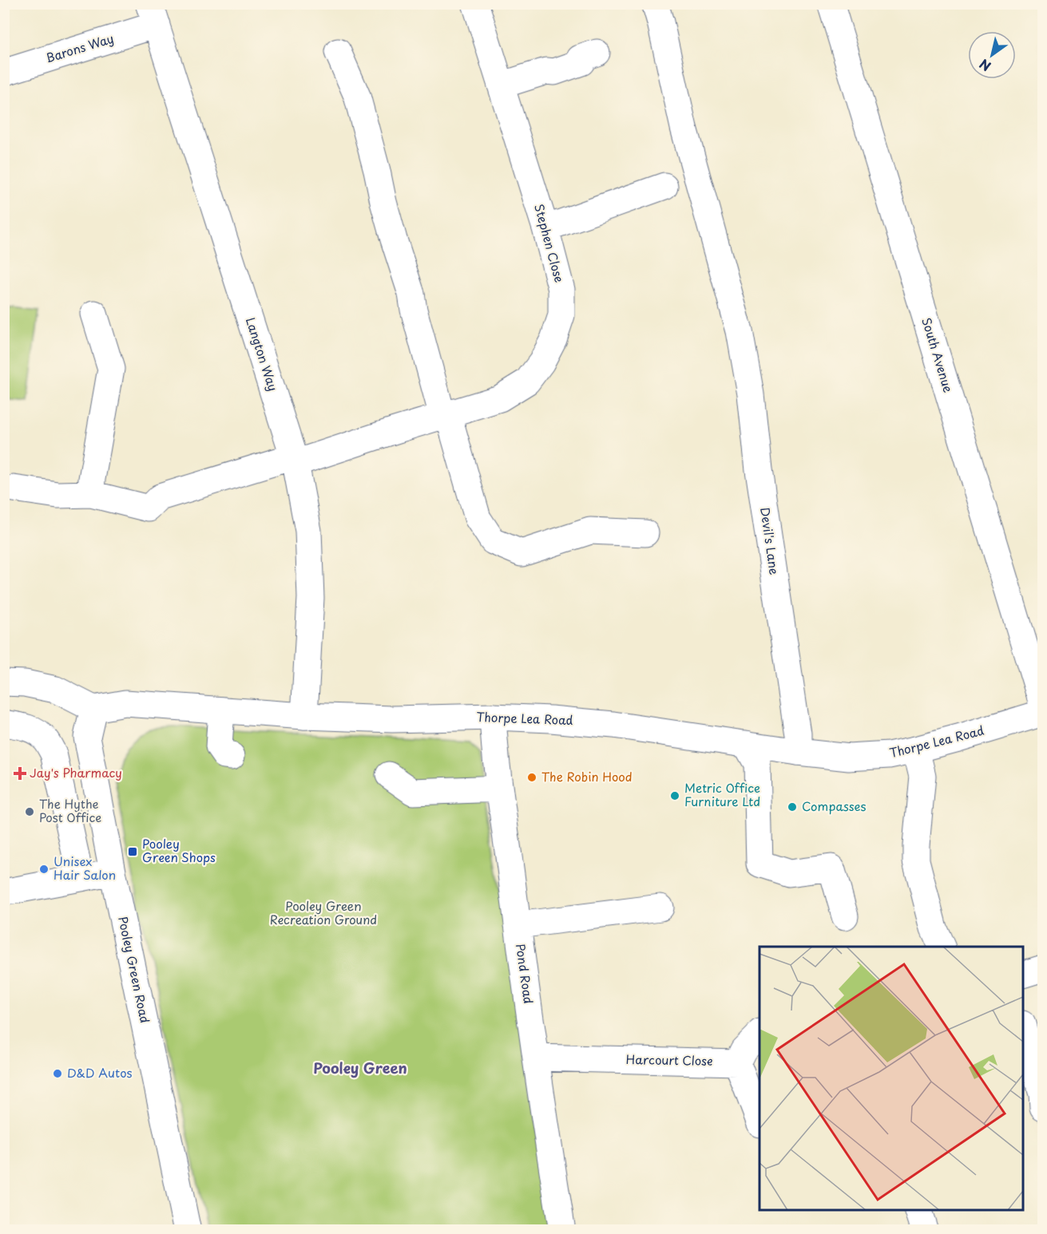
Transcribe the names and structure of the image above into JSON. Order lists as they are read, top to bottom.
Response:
{
  "streets": {
    "street": [
      "Barons Way",
      "Stephen Close",
      "Langton Way",
      "South Avenue",
      "Devil's Lane",
      "Thorpe Lea Road",
      "Pooley Green Road",
      "Pond Road",
      "Harcourt Close"
    ]
  },
  "crossings": [
    ["Barons Way", "Langton Way"],
    ["Stephen Close", "Langton Way"],
    ["Langton Way", "Thorpe Lea Road"],
    ["Devil's Lane", "Thorpe Lea Road"],
    ["Thorpe Lea Road", "Pooley Green Road"],
    ["Thorpe Lea Road", "Pond Road"],
    ["Pond Road", "Harcourt Close"]
  ],
  "districts": ["Pooley Green"],
  "parks": ["Pooley Green Recreation Ground"],
  "places": {
    "health": ["Jay's Pharmacy"],
    "other": [
      "The Robin Hood",
      "Metric Office Furniture Ltd",
      "Compasses",
      "The Hythe Post Office",
      "Unisex Hair Salon",
      "D&D Autos"
    ],
    "transit": ["Pooley Green Shops"]
  },
  "north": "bottom left"
}
